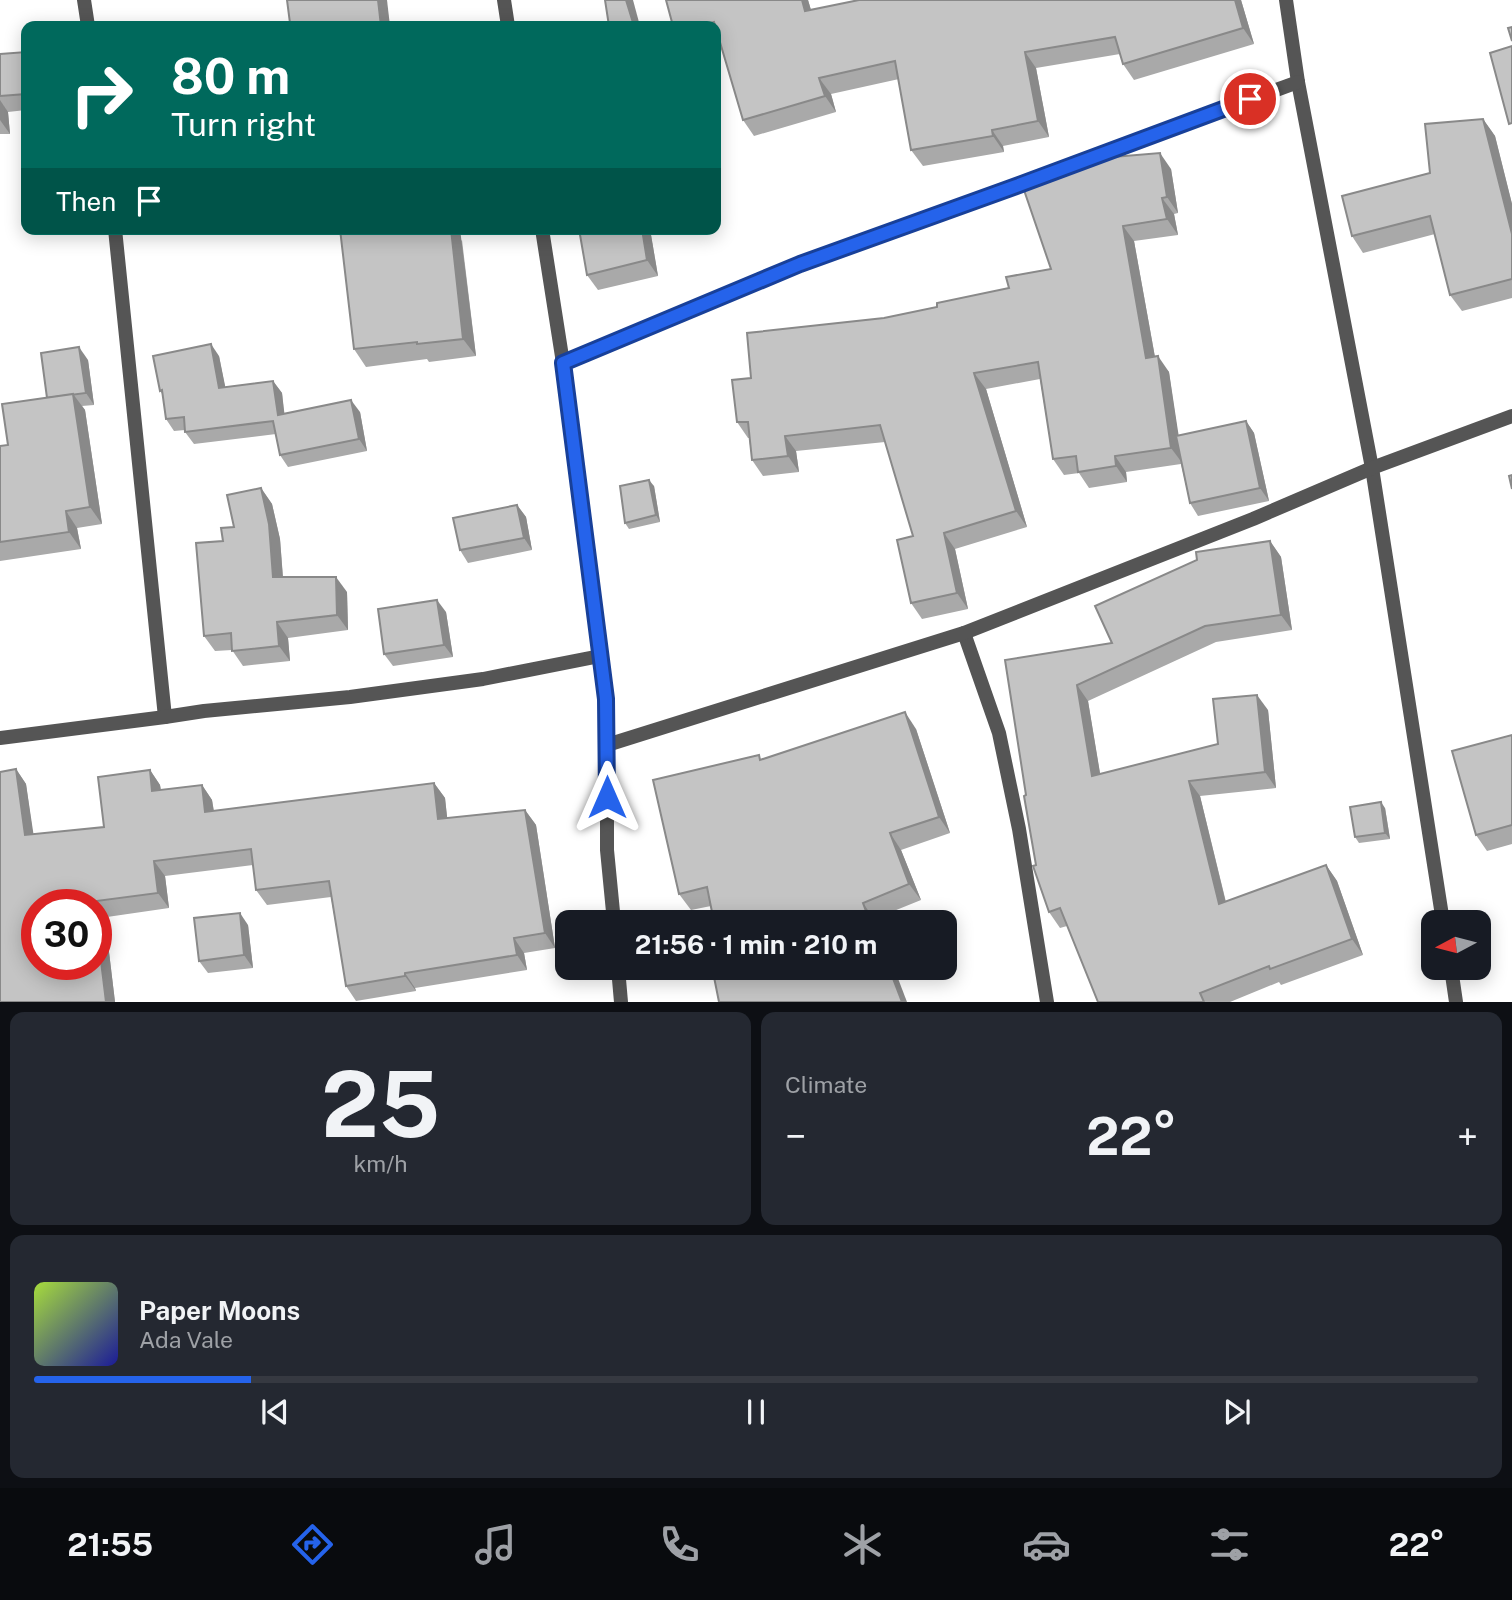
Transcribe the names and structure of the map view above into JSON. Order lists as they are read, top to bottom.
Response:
{
  "north": "left",
  "page": {
    "turn": ["80 m", "Turn right"],
    "then": "Then",
    "limit": "30",
    "trip": "21:56 · 1 min · 210 m",
    "tile": [
      ["25", "km/h"],
      "Climate"
    ],
    "heat": ["−", "22°", "+"],
    "song": ["Paper Moons", "Ada Vale"],
    "tabs": ["21:55", "22°"]
  }
}
